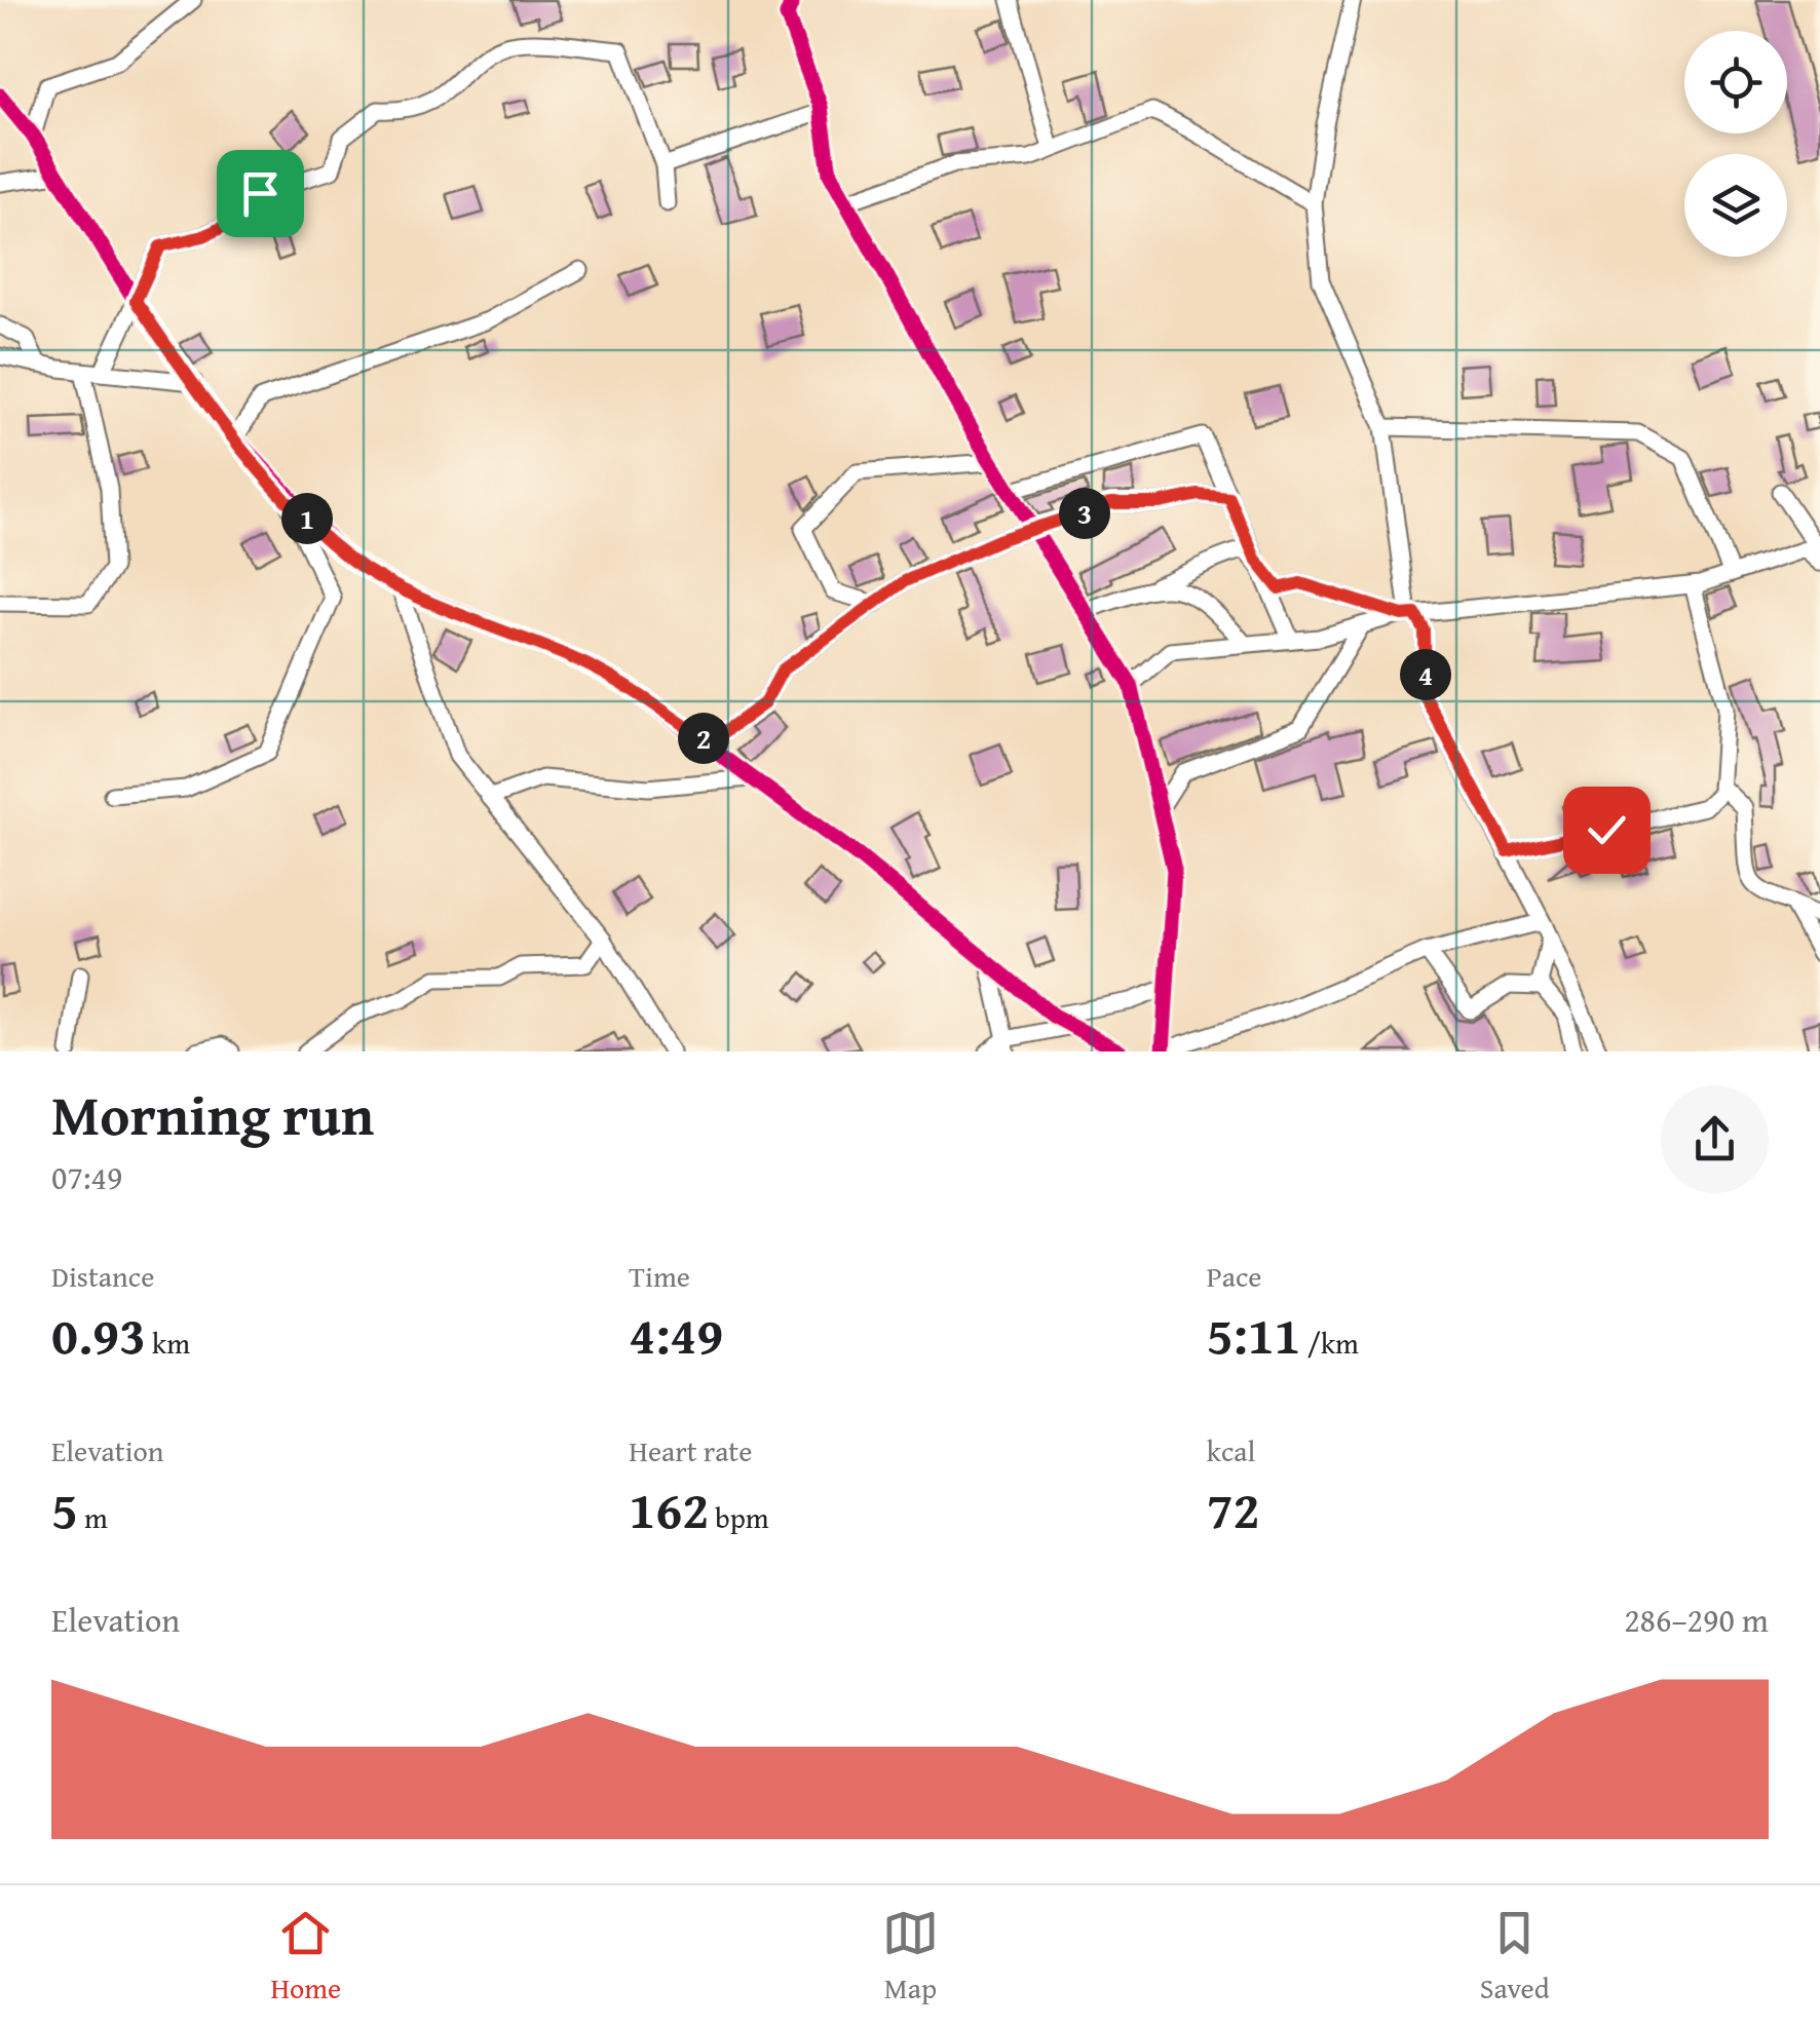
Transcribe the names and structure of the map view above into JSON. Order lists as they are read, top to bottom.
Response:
{
  "page": {
    "pins": [
      "3",
      "1",
      "4",
      "2"
    ],
    "heading": ["Morning run", "07:49"],
    "stats": [
      ["Distance", "0.93 km"],
      ["Time", "4:49"],
      ["Pace", "5:11 /km"],
      ["Elevation", "5 m"],
      ["Heart rate", "162 bpm"],
      ["kcal", "72"]
    ],
    "chart": ["Elevation", "286–290 m"],
    "tabs": ["Home", "Map", "Saved"]
  }
}
